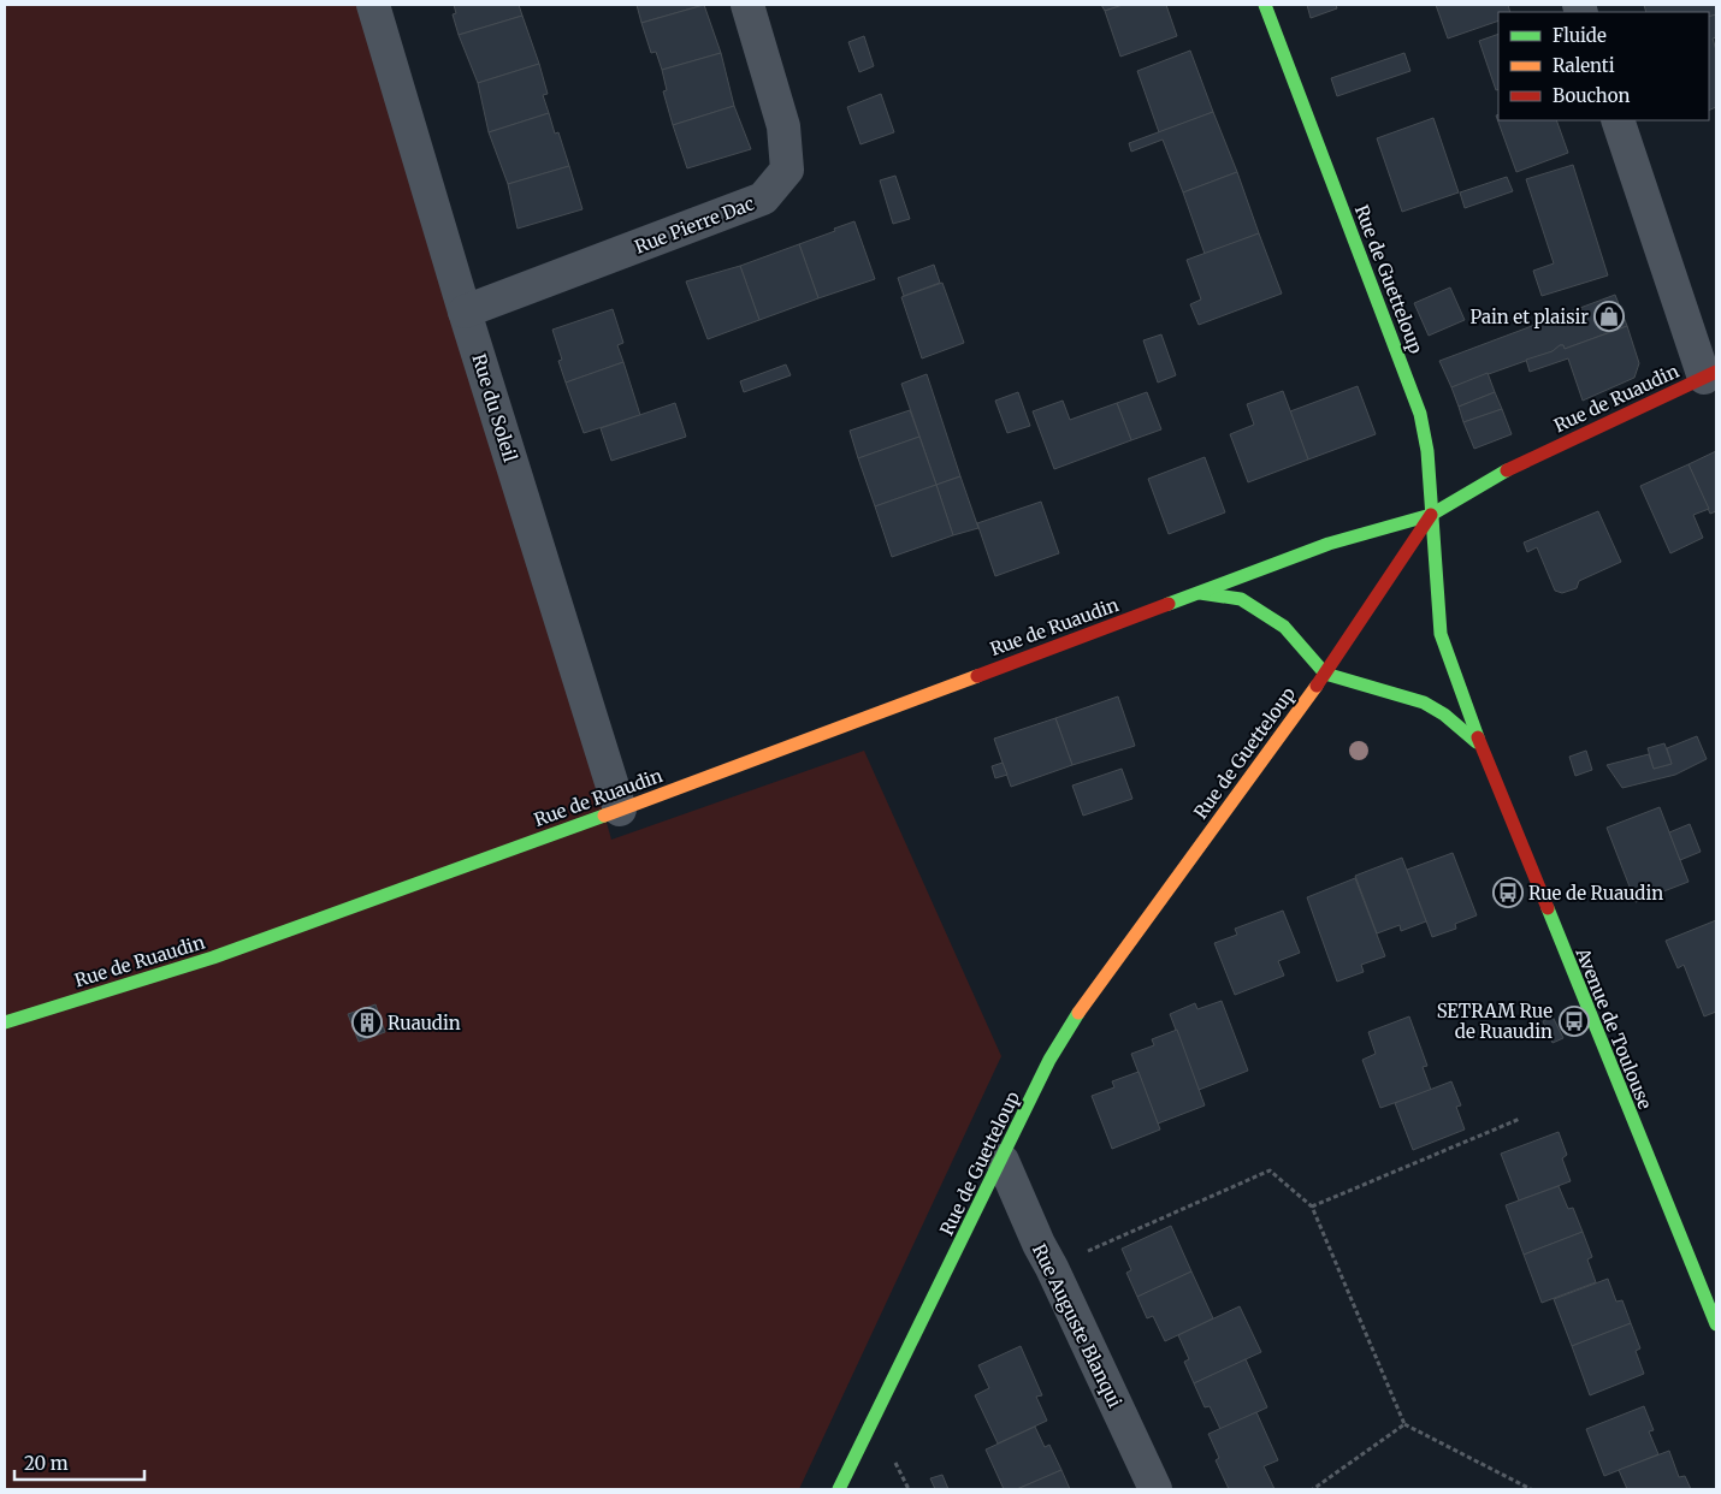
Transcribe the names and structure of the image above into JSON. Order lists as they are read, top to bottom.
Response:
{
  "streets": {
    "street": [
      "Rue Pierre Dac",
      "Rue de Guetteloup",
      "Rue de Ruaudin",
      "Rue du Soleil",
      "Avenue de Toulouse",
      "Rue Auguste Blanqui"
    ]
  },
  "crossings": [
    ["Rue Pierre Dac", "Rue du Soleil"],
    ["Rue de Guetteloup", "Rue de Ruaudin"],
    ["Rue de Guetteloup", "Avenue de Toulouse"],
    ["Rue de Guetteloup", "Rue Auguste Blanqui"],
    ["Rue de Ruaudin", "Rue du Soleil"],
    ["Rue de Ruaudin", "Avenue de Toulouse"]
  ],
  "places": {
    "shop": ["Pain et plaisir"],
    "bus stop": ["Rue de Ruaudin", "SETRAM Rue de Ruaudin"],
    "building": ["Ruaudin"]
  },
  "legend": ["Fluide", "Ralenti", "Bouchon"],
  "scale_bar": "20 m"
}
